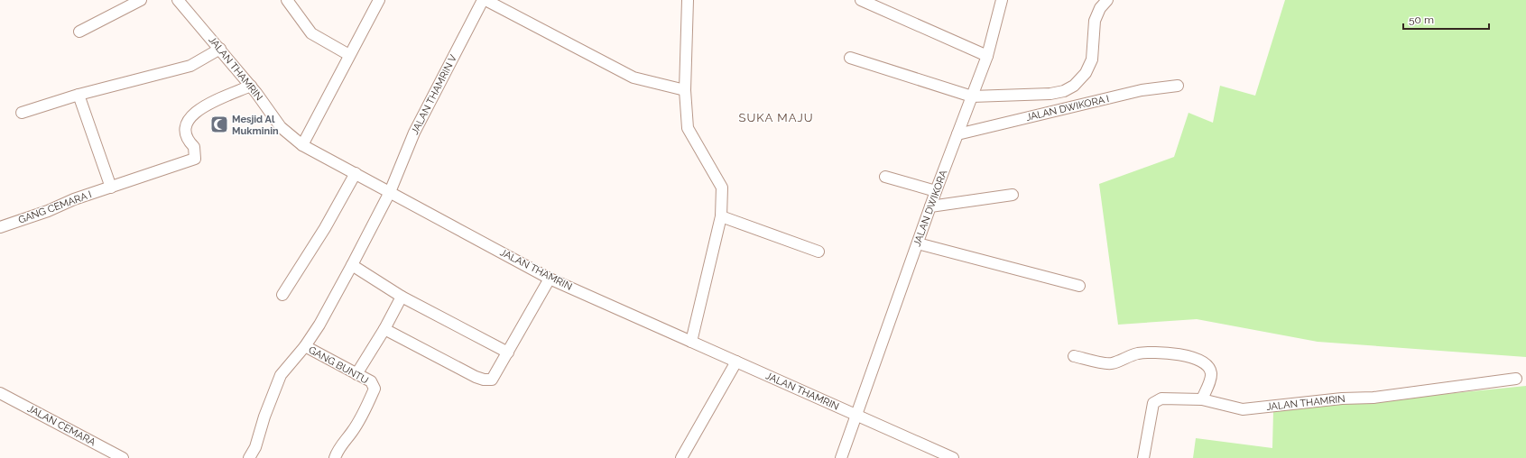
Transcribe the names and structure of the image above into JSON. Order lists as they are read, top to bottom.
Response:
{
  "streets": {
    "street": [
      "JALAN THAMRIN",
      "JALAN THAMRIN V",
      "JALAN DWIKORA I",
      "GANG CEMARA I",
      "JALAN DWIKORA",
      "GANG BUNTU",
      "JALAN CEMARA"
    ]
  },
  "crossings": [
    ["JALAN THAMRIN", "JALAN THAMRIN V"],
    ["JALAN THAMRIN", "GANG CEMARA I"],
    ["JALAN THAMRIN", "JALAN DWIKORA"],
    ["JALAN THAMRIN V", "GANG BUNTU"],
    ["JALAN DWIKORA I", "JALAN DWIKORA"]
  ],
  "districts": ["SUKA MAJU"],
  "places": {
    "mosque": ["Mesjid Al Mukminin"]
  },
  "scale_bar": "50 m"
}
